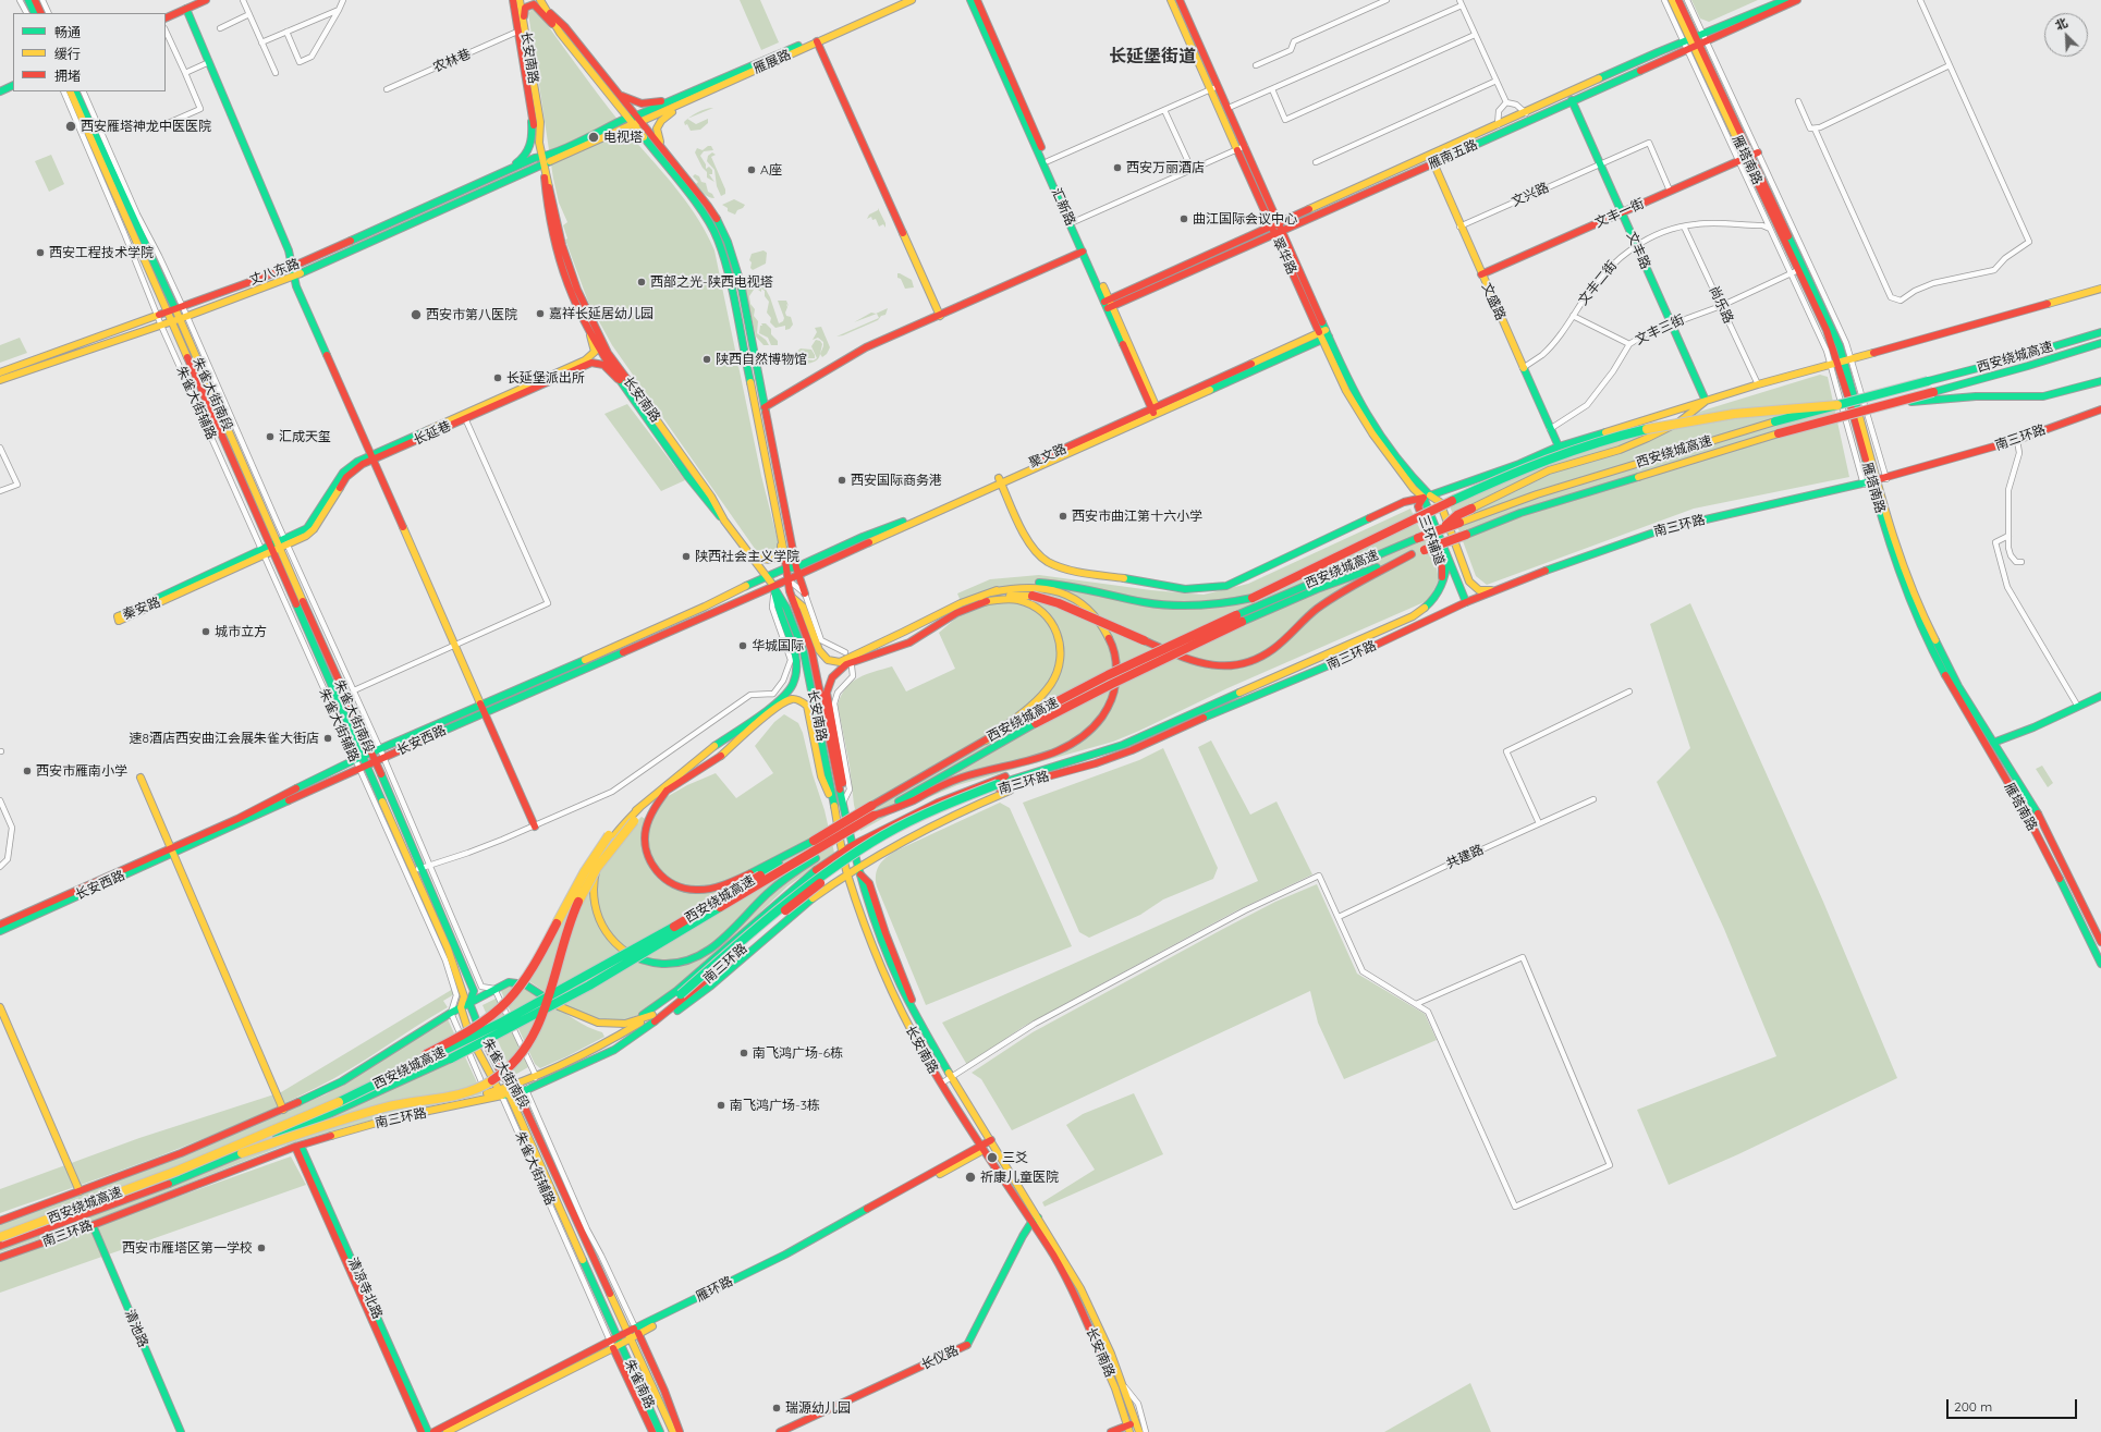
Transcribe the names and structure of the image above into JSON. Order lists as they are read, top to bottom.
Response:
{
  "streets": {
    "main road": [
      "长安南路",
      "雁展路",
      "雁南五路",
      "雁塔南路",
      "汇新路",
      "文丰一街",
      "文丰路",
      "翠华路",
      "丈八东路",
      "文盛路",
      "西安绕城高速",
      "朱雀大街南段",
      "长延巷",
      "南三环路",
      "聚文路",
      "三环辅道",
      "秦安路",
      "长安西路",
      "清凉寺北路",
      "雁环路",
      "清池路",
      "长仪路",
      "朱雀南路"
    ],
    "street": [
      "农林巷",
      "文兴路",
      "文丰二街",
      "尚乐路",
      "文丰三街",
      "朱雀大街辅路",
      "共建路"
    ]
  },
  "crossings": [
    ["长安南路", "雁展路"],
    ["长安南路", "丈八东路"],
    ["长安南路", "聚文路"],
    ["长安南路", "长安西路"],
    ["长安南路", "雁环路"],
    ["长安南路", "长仪路"],
    ["雁展路", "丈八东路"],
    ["雁南五路", "雁塔南路"],
    ["雁南五路", "汇新路"],
    ["雁南五路", "文丰路"],
    ["雁南五路", "翠华路"],
    ["雁南五路", "文盛路"],
    ["雁塔南路", "文丰一街"],
    ["雁塔南路", "文丰三街"],
    ["雁塔南路", "南三环路"],
    ["文兴路", "文丰一街"],
    ["文兴路", "文丰路"],
    ["文兴路", "文盛路"],
    ["汇新路", "聚文路"],
    ["文丰一街", "文丰路"],
    ["文丰一街", "文盛路"],
    ["文丰路", "文丰二街"],
    ["文丰路", "文丰三街"],
    ["翠华路", "南三环路"],
    ["翠华路", "聚文路"],
    ["翠华路", "三环辅道"],
    ["丈八东路", "朱雀大街南段"],
    ["丈八东路", "朱雀大街辅路"],
    ["文丰二街", "文盛路"],
    ["文丰二街", "尚乐路"],
    ["文盛路", "文丰三街"],
    ["尚乐路", "文丰三街"],
    ["朱雀大街南段", "朱雀大街辅路"],
    ["朱雀大街南段", "长延巷"],
    ["朱雀大街南段", "南三环路"],
    ["朱雀大街南段", "秦安路"],
    ["朱雀大街南段", "长安西路"],
    ["朱雀大街南段", "雁环路"],
    ["朱雀大街南段", "朱雀南路"],
    ["朱雀大街辅路", "长延巷"],
    ["朱雀大街辅路", "南三环路"],
    ["朱雀大街辅路", "秦安路"],
    ["朱雀大街辅路", "长安西路"],
    ["长延巷", "秦安路"],
    ["南三环路", "三环辅道"],
    ["南三环路", "清凉寺北路"],
    ["南三环路", "清池路"],
    ["聚文路", "长安西路"],
    ["雁环路", "朱雀南路"]
  ],
  "districts": ["长延堡街道"],
  "places": [
    "西安雁塔神龙中医医院",
    "电视塔",
    "西安万丽酒店",
    "A座",
    "曲江国际会议中心",
    "西安工程技术学院",
    "西部之光-陕西电视塔",
    "嘉祥长延居幼儿园",
    "西安市第八医院",
    "陕西自然博物馆",
    "长延堡派出所",
    "汇成天玺",
    "西安国际商务港",
    "西安市曲江第十六小学",
    "陕西社会主义学院",
    "城市立方",
    "华城国际",
    "速8酒店西安曲江会展朱雀大街店",
    "西安市雁南小学",
    "南飞鸿广场-6栋",
    "南飞鸿广场-3栋",
    "三爻",
    "祈康儿童医院",
    "西安市雁塔区第一学校",
    "瑞源幼儿园"
  ],
  "legend": ["畅通", "缓行", "拥堵"],
  "scale_bar": "200 m",
  "north": "top left"
}
